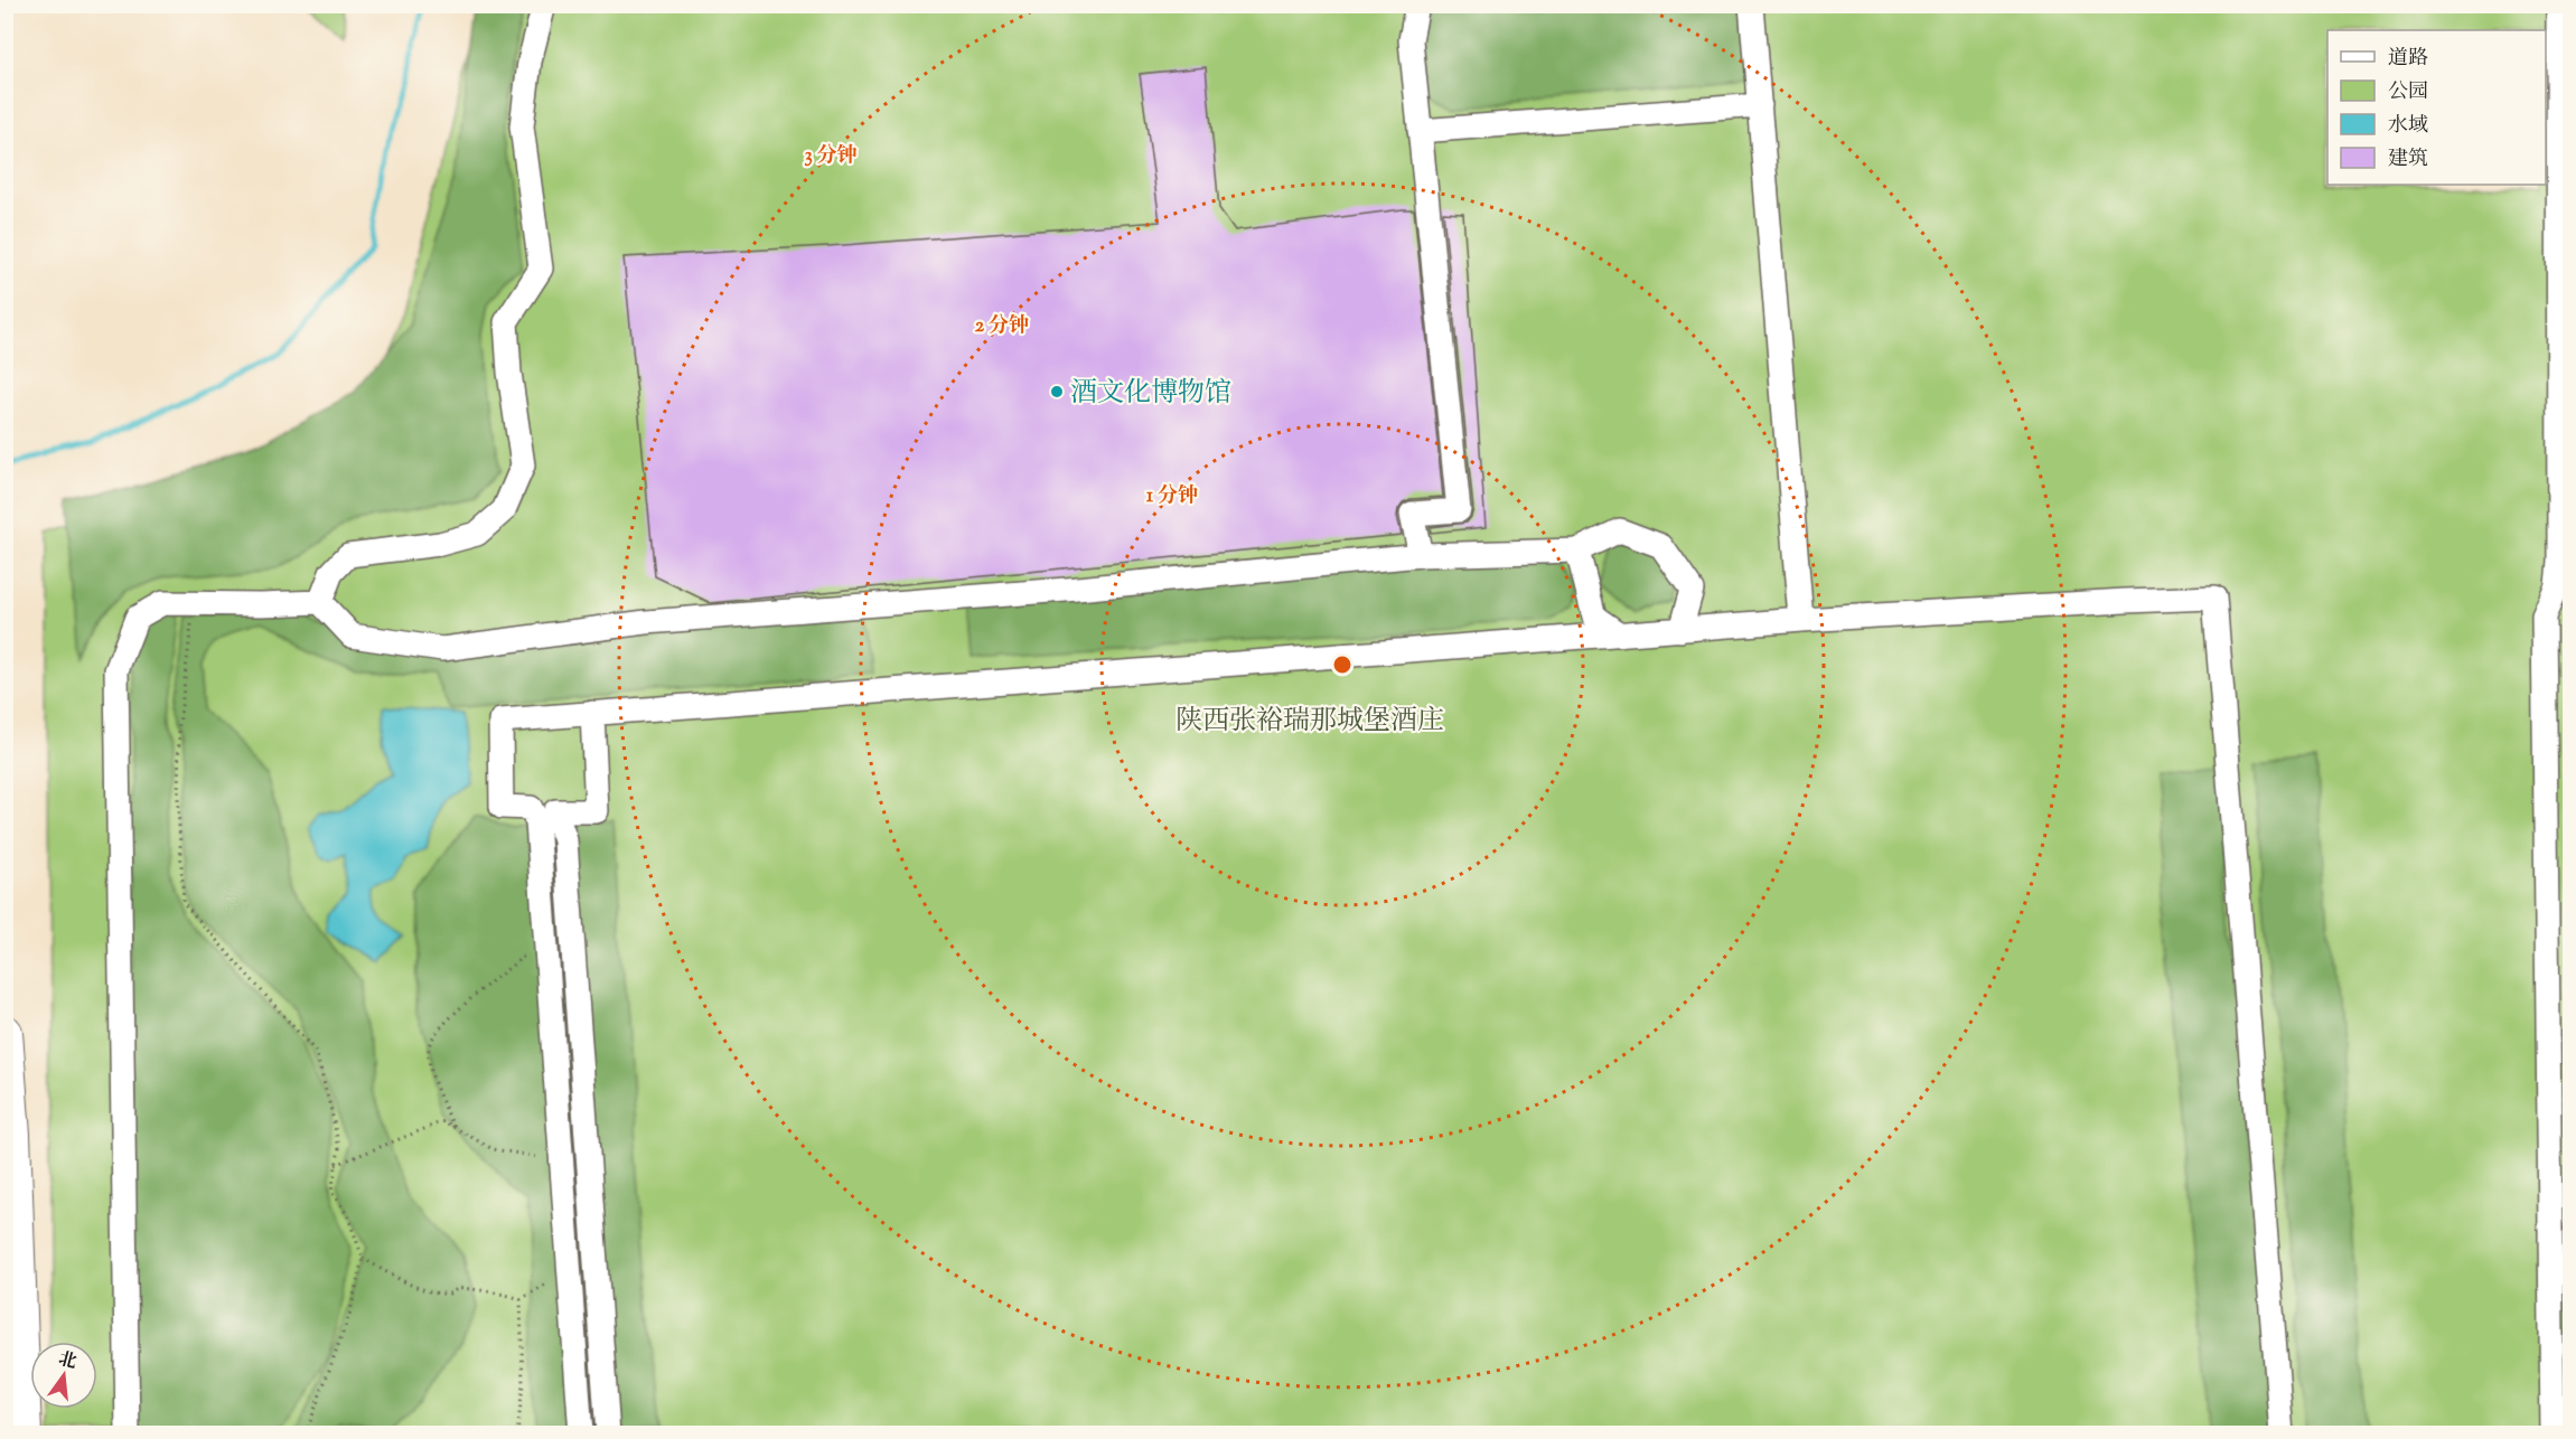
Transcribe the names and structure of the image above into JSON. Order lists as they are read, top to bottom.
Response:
{
  "parks": ["陕西张裕瑞那城堡酒庄"],
  "places": ["酒文化博物馆"],
  "legend": [
    "道路",
    "公园",
    "水域",
    "建筑"
  ],
  "north": "top",
  "rings": ["3 分钟", "2 分钟", "1 分钟"]
}
